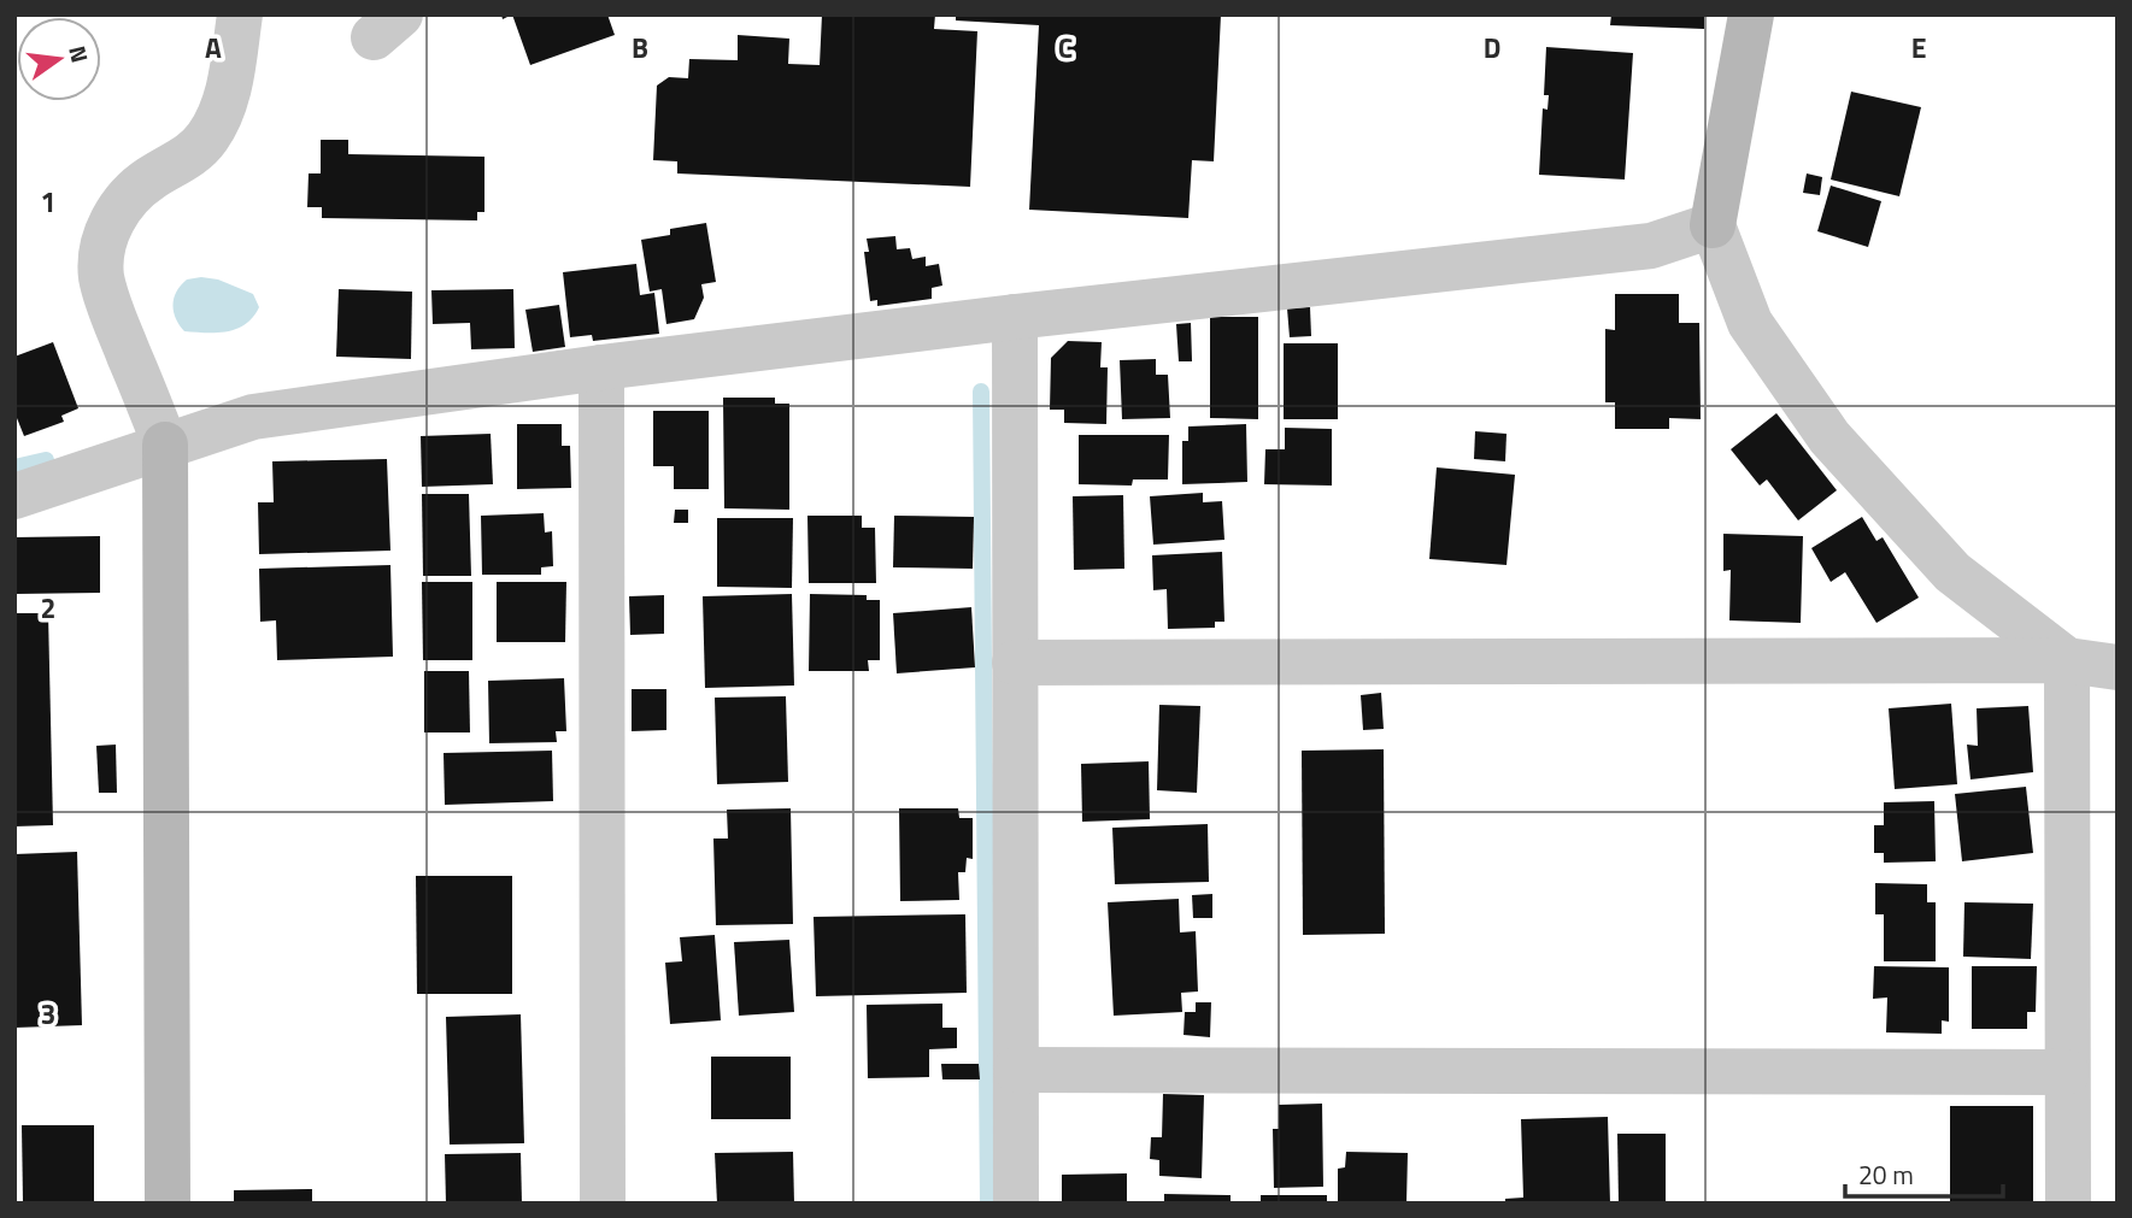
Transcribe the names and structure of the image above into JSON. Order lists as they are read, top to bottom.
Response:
{
  "scale_bar": "20 m",
  "north": "right",
  "grid": {
    "columns": [
      "A",
      "B",
      "C",
      "D",
      "E"
    ],
    "rows": ["1", "2", "3"]
  }
}
